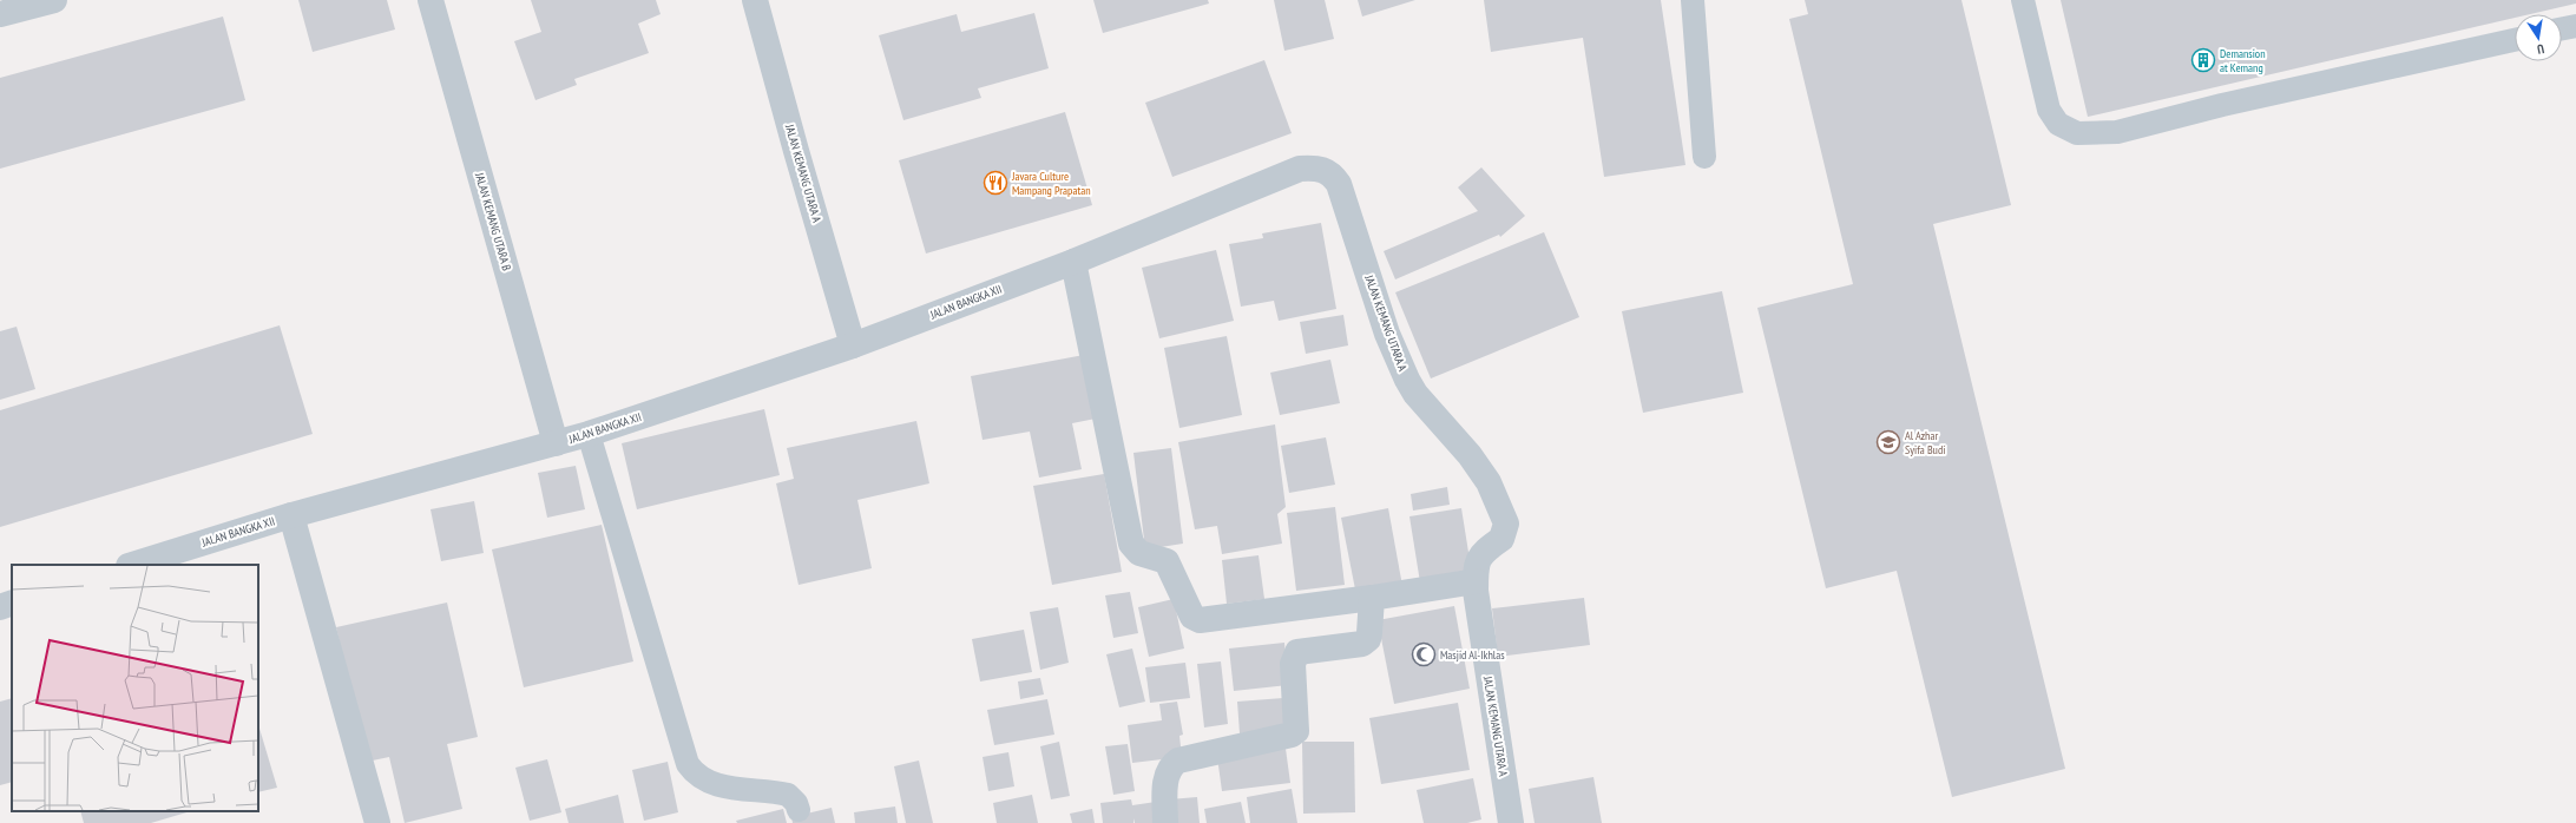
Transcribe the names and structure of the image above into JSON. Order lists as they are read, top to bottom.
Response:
{
  "streets": {
    "street": ["JALAN KEMANG UTARA A", "JALAN KEMANG UTARA B", "JALAN BANGKA XII"]
  },
  "crossings": [
    ["JALAN KEMANG UTARA A", "JALAN BANGKA XII"],
    ["JALAN KEMANG UTARA B", "JALAN BANGKA XII"]
  ],
  "places": {
    "building": ["Demansion at Kemang"],
    "restaurant": ["Javara Culture Mampang Prapatan"],
    "school or university": ["Al Azhar Syifa Budi"],
    "mosque": ["Masjid Al-Ikhlas"]
  },
  "north": "bottom"
}
